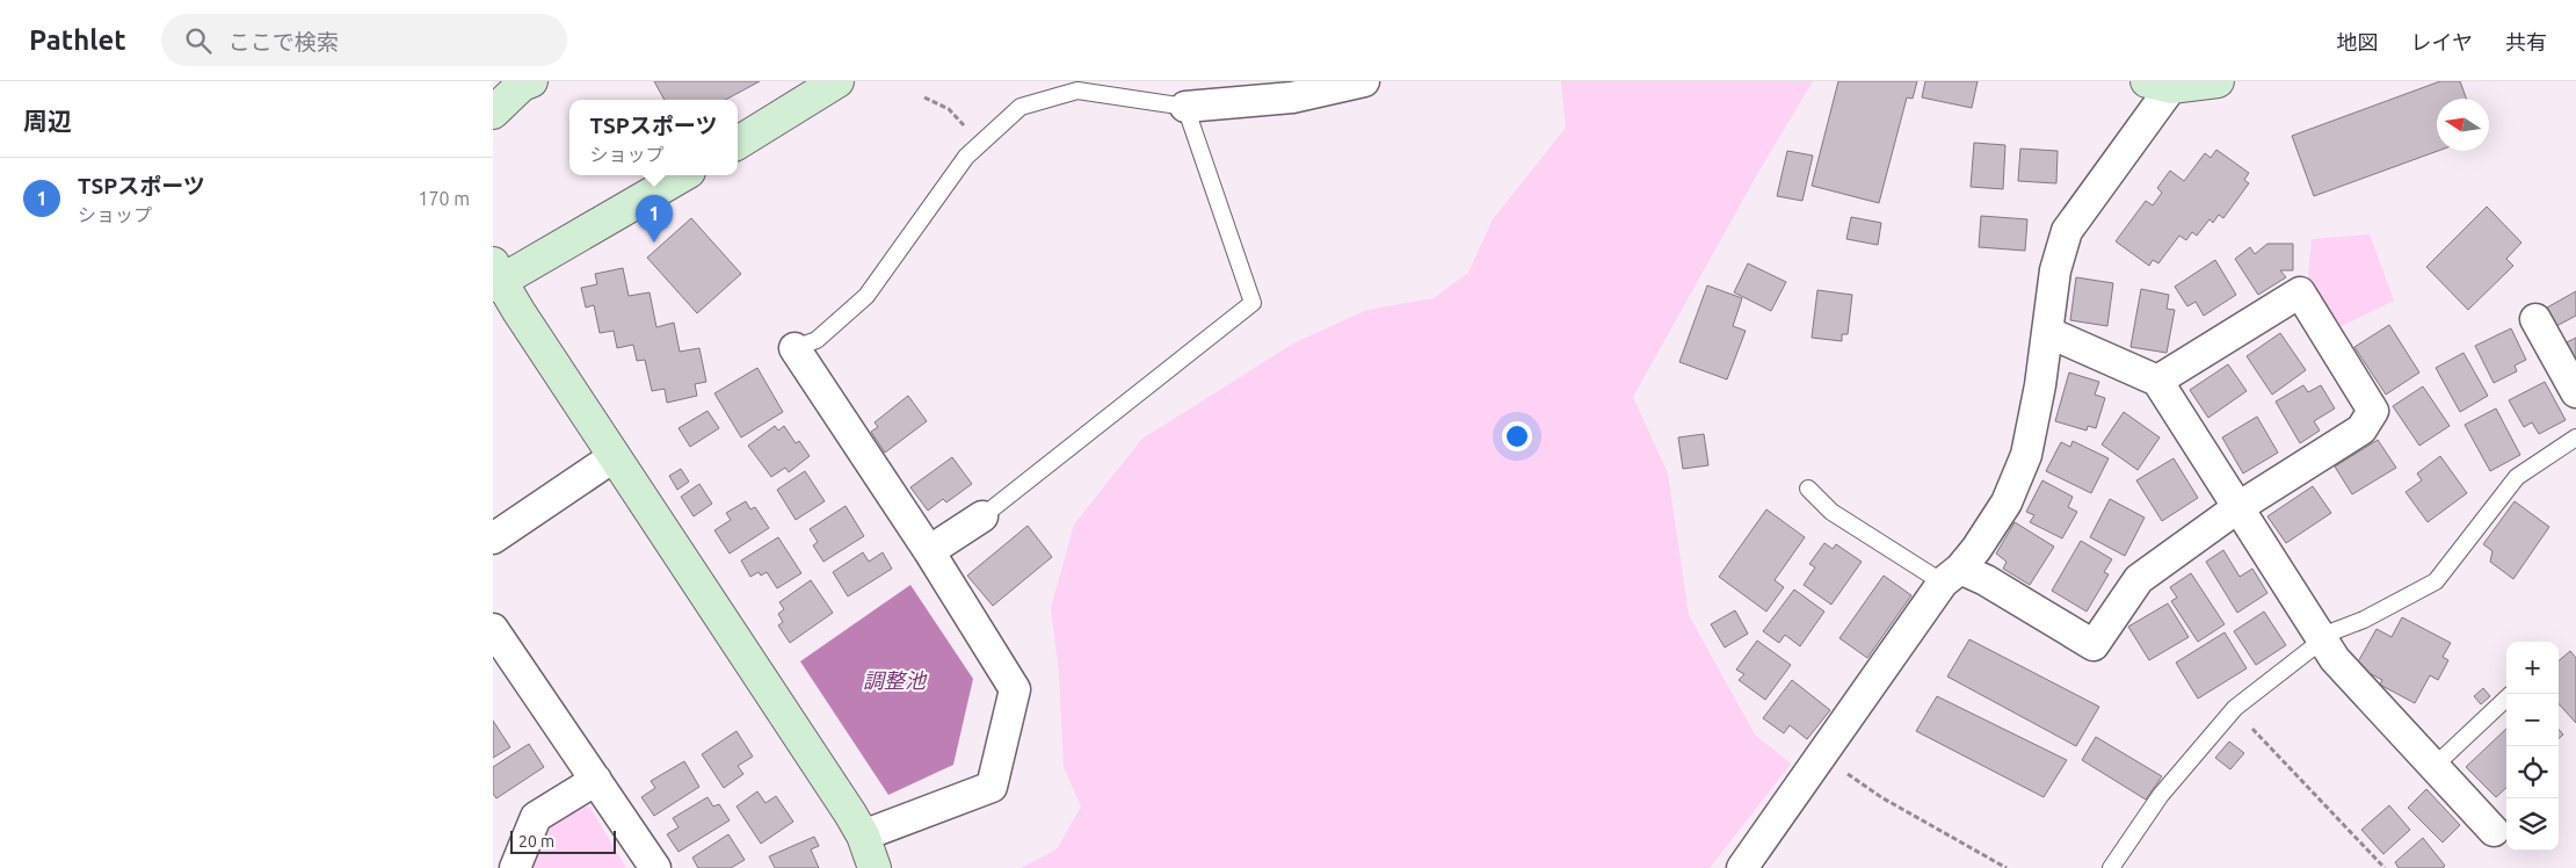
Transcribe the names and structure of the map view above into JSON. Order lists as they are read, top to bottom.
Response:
{
  "water": ["調整池"],
  "scale_bar": "20 m",
  "north": "left",
  "page": {
    "header": "Pathlet",
    "search": "ここで検索",
    "nav": ["地図", "レイヤ", "共有"],
    "heading": "周辺",
    "popup": ["TSPスポーツ", "ショップ"],
    "list": [
      {
        "mark": "1",
        "name": "TSPスポーツ",
        "note": "ショップ",
        "value": "170 m"
      }
    ],
    "pins": "1",
    "map_buttons": ["+", "−"],
    "scale": "20 m"
  }
}
